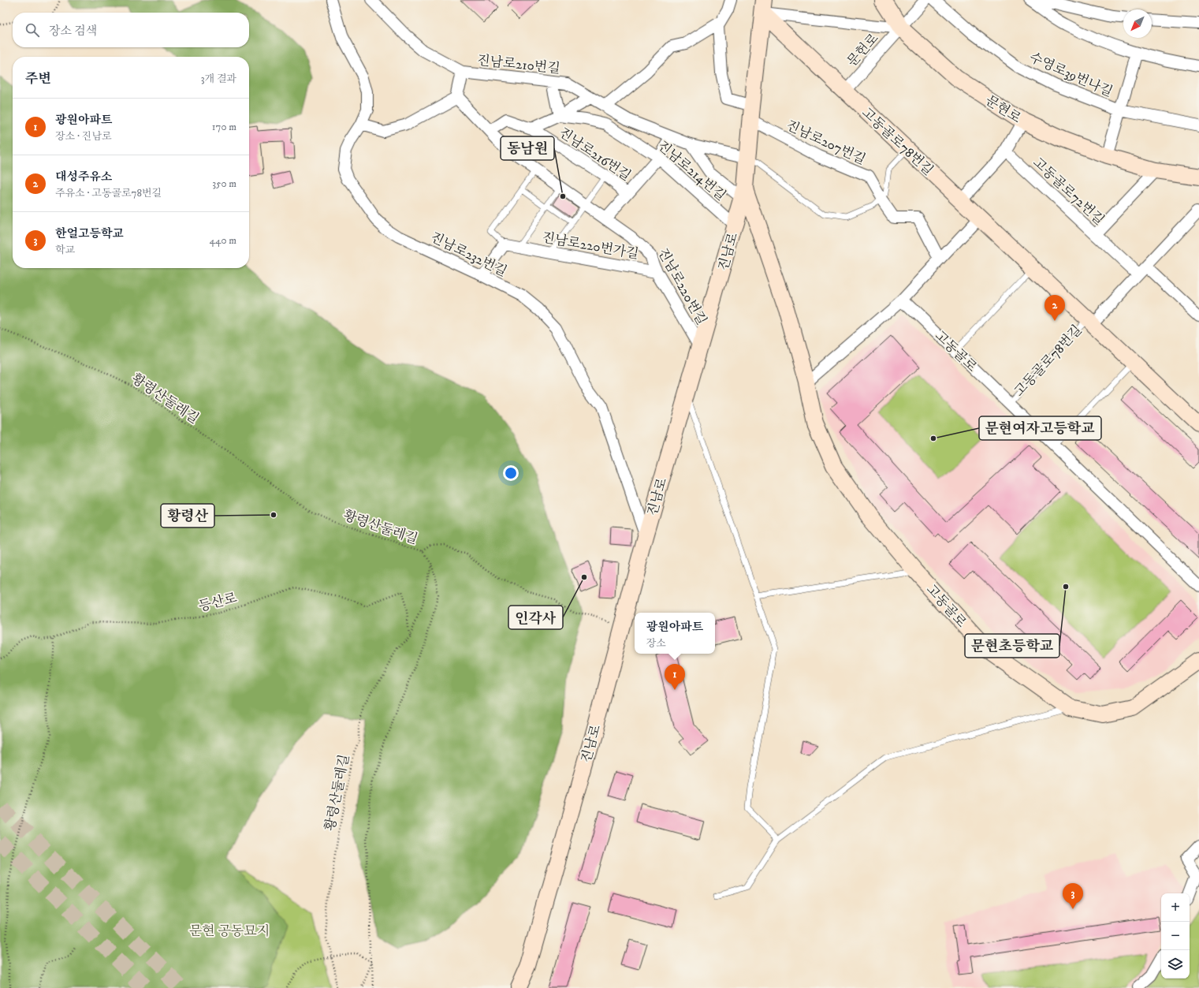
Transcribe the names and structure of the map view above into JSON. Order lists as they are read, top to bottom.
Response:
{
  "streets": {
    "street": [
      "문헌로",
      "진남로210번길",
      "수영로39번나길",
      "문현로",
      "고동골로78번길",
      "진남로207번길",
      "진남로216번길",
      "진남로214번길",
      "고동골로72번길",
      "진남로220번가길",
      "진남로",
      "진남로232번길",
      "진남로220번길",
      "고동골로"
    ],
    "path": ["황령산둘레길", "등산로"]
  },
  "crossings": [
    ["문헌로", "문현로"],
    ["문헌로", "고동골로78번길"],
    ["진남로210번길", "진남로"],
    ["고동골로78번길", "진남로"],
    ["고동골로78번길", "고동골로"],
    ["진남로207번길", "진남로"],
    ["진남로216번길", "진남로220번길"],
    ["진남로214번길", "진남로"],
    ["진남로220번가길", "진남로220번길"],
    ["진남로", "진남로232번길"],
    ["진남로", "진남로220번길"],
    ["진남로", "고동골로"],
    ["황령산둘레길", "등산로"]
  ],
  "parks": ["문현 공동묘지"],
  "places": [
    "동남원",
    "문현여자고등학교",
    "황령산",
    "인각사",
    "문현초등학교"
  ],
  "north": "bottom left",
  "page": {
    "search": "장소 검색",
    "heading": ["주변", "3개 결과"],
    "list": [
      {
        "mark": "1",
        "name": "광원아파트",
        "note": "장소 · 진남로",
        "value": "170 m"
      },
      {
        "mark": "2",
        "name": "대성주유소",
        "note": "주유소 · 고동골로78번길",
        "value": "350 m"
      },
      {
        "mark": "3",
        "name": "한얼고등학교",
        "note": "학교",
        "value": "440 m"
      }
    ],
    "pins": ["2", "1", "3"],
    "popup": ["광원아파트", "장소"],
    "map_buttons": ["+", "−"]
  }
}
